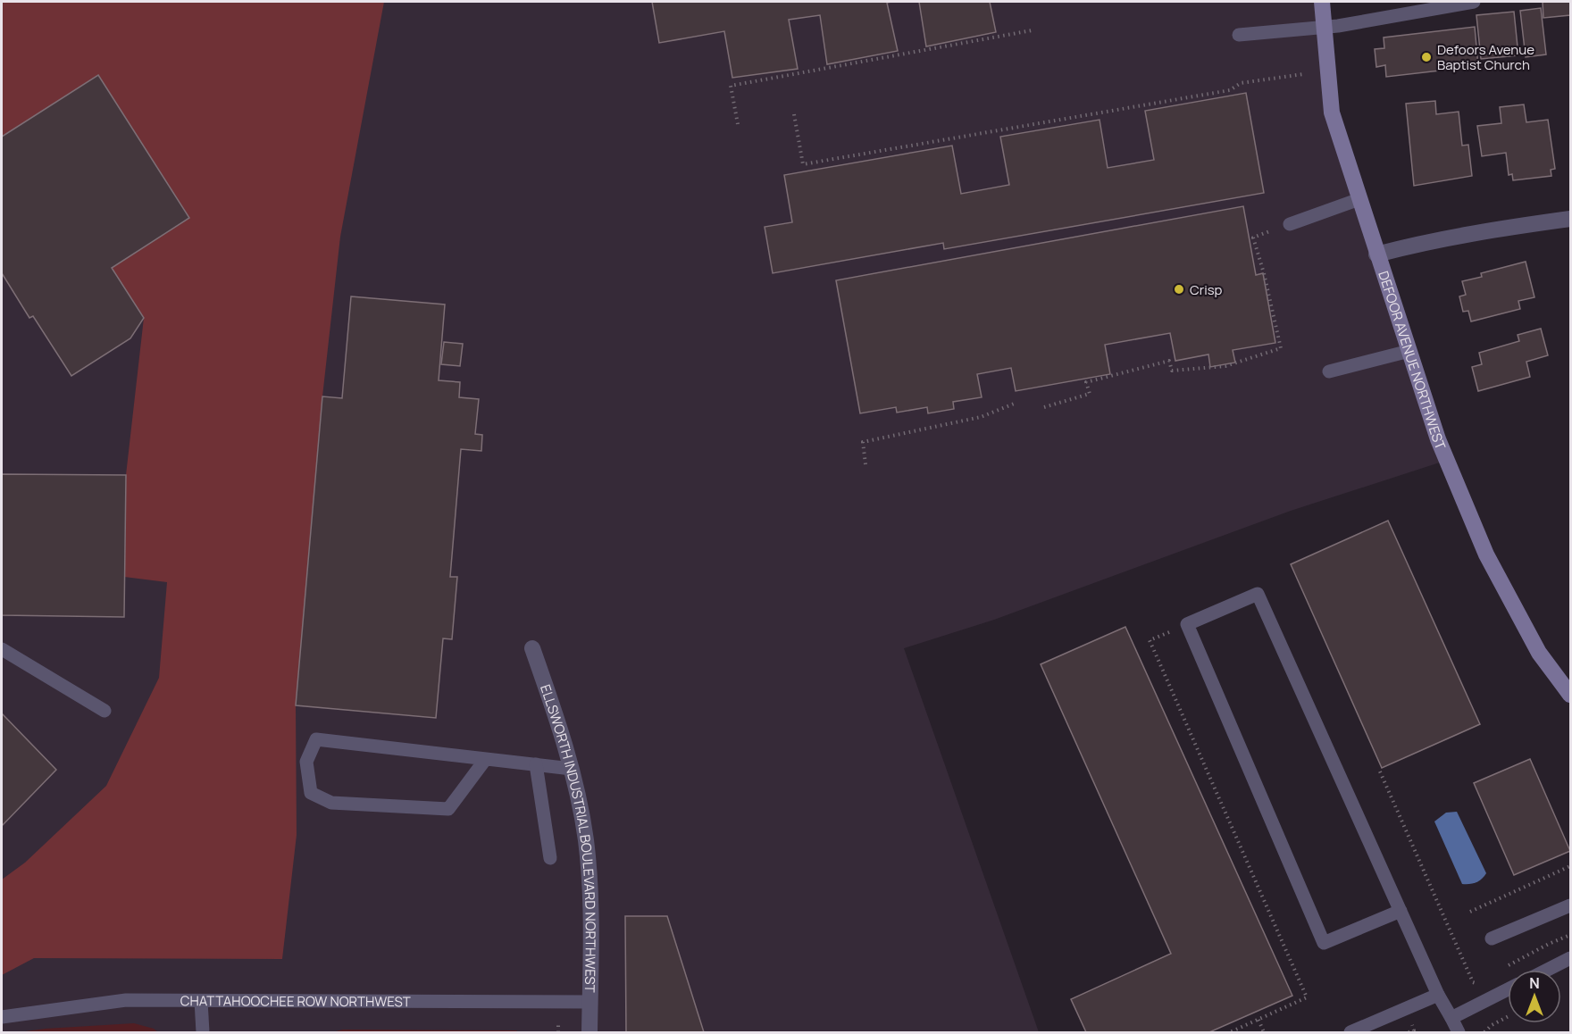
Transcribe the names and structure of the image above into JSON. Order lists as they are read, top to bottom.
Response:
{
  "streets": {
    "street": ["DEFOOR AVENUE NORTHWEST", "ELLSWORTH INDUSTRIAL BOULEVARD NORTHWEST"],
    "lane": ["CHATTAHOOCHEE ROW NORTHWEST"]
  },
  "crossings": [
    ["ELLSWORTH INDUSTRIAL BOULEVARD NORTHWEST", "CHATTAHOOCHEE ROW NORTHWEST"]
  ],
  "places": ["Defoors Avenue Baptist Church", "Crisp"],
  "north": "top"
}
